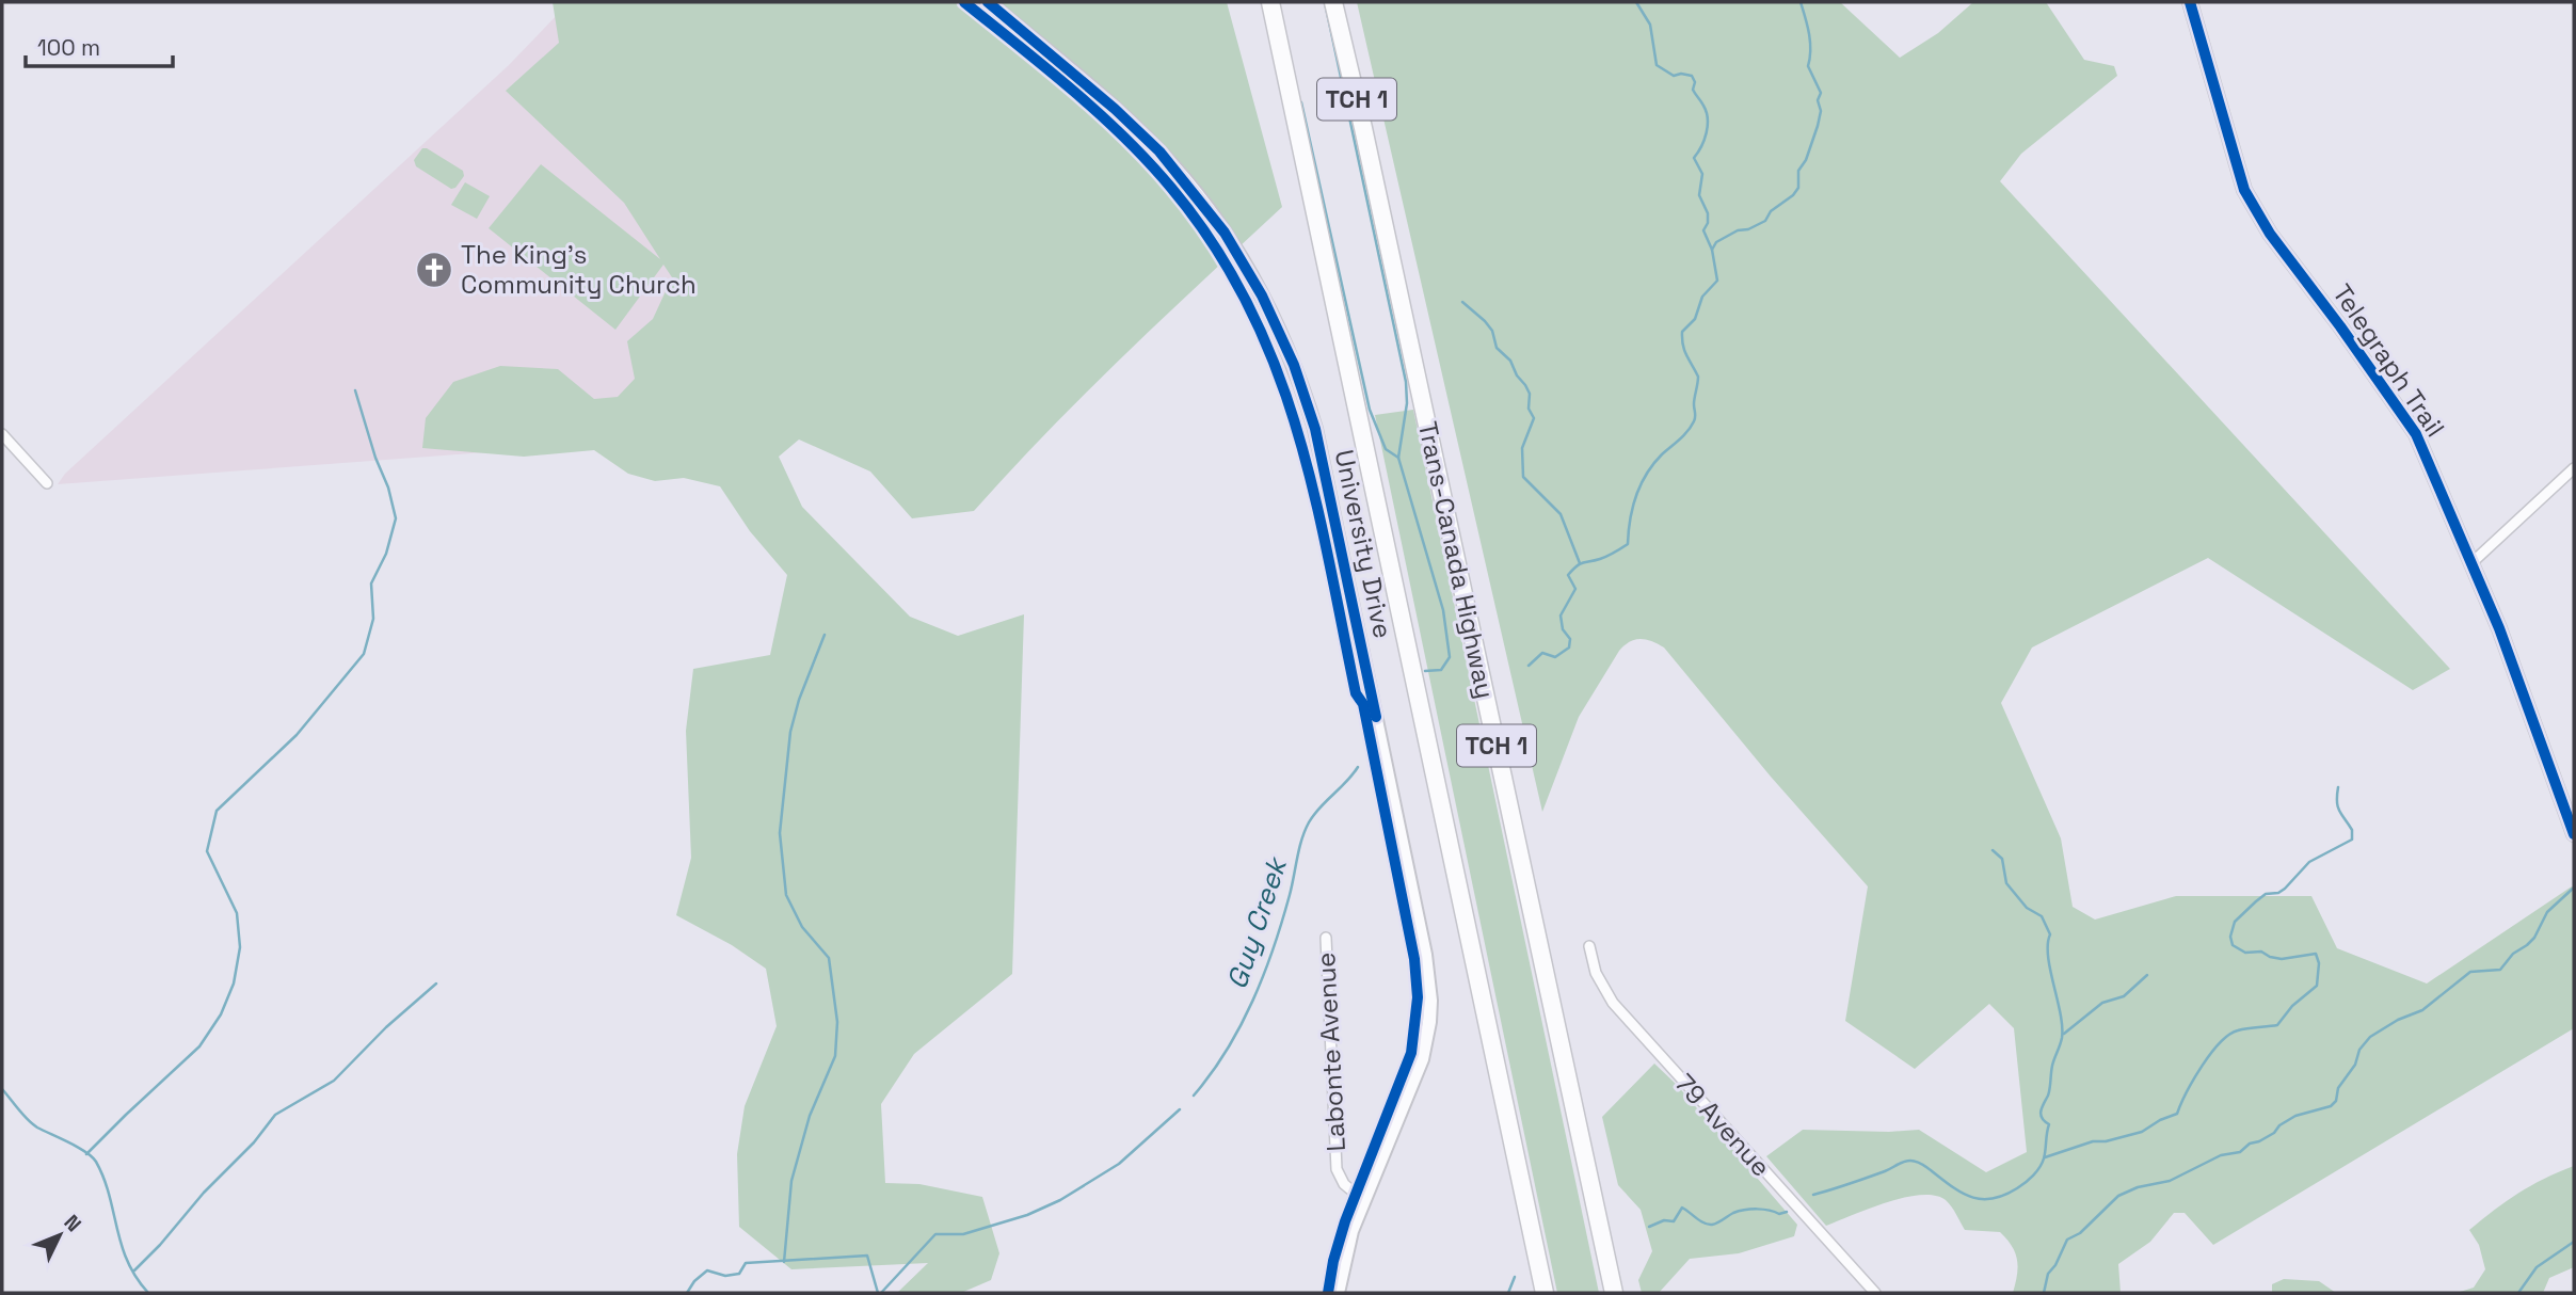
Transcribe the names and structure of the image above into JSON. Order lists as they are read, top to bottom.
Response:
{
  "streets": {
    "highway": ["TCH 1", "Trans-Canada Highway"],
    "street": [
      "Telegraph Trail",
      "University Drive",
      "Labonte Avenue",
      "79 Avenue"
    ]
  },
  "crossings": [
    ["University Drive", "Labonte Avenue"]
  ],
  "water": ["Guy Creek"],
  "places": {
    "church": ["The King's Community Church"]
  },
  "scale_bar": "100 m",
  "north": "top right"
}
